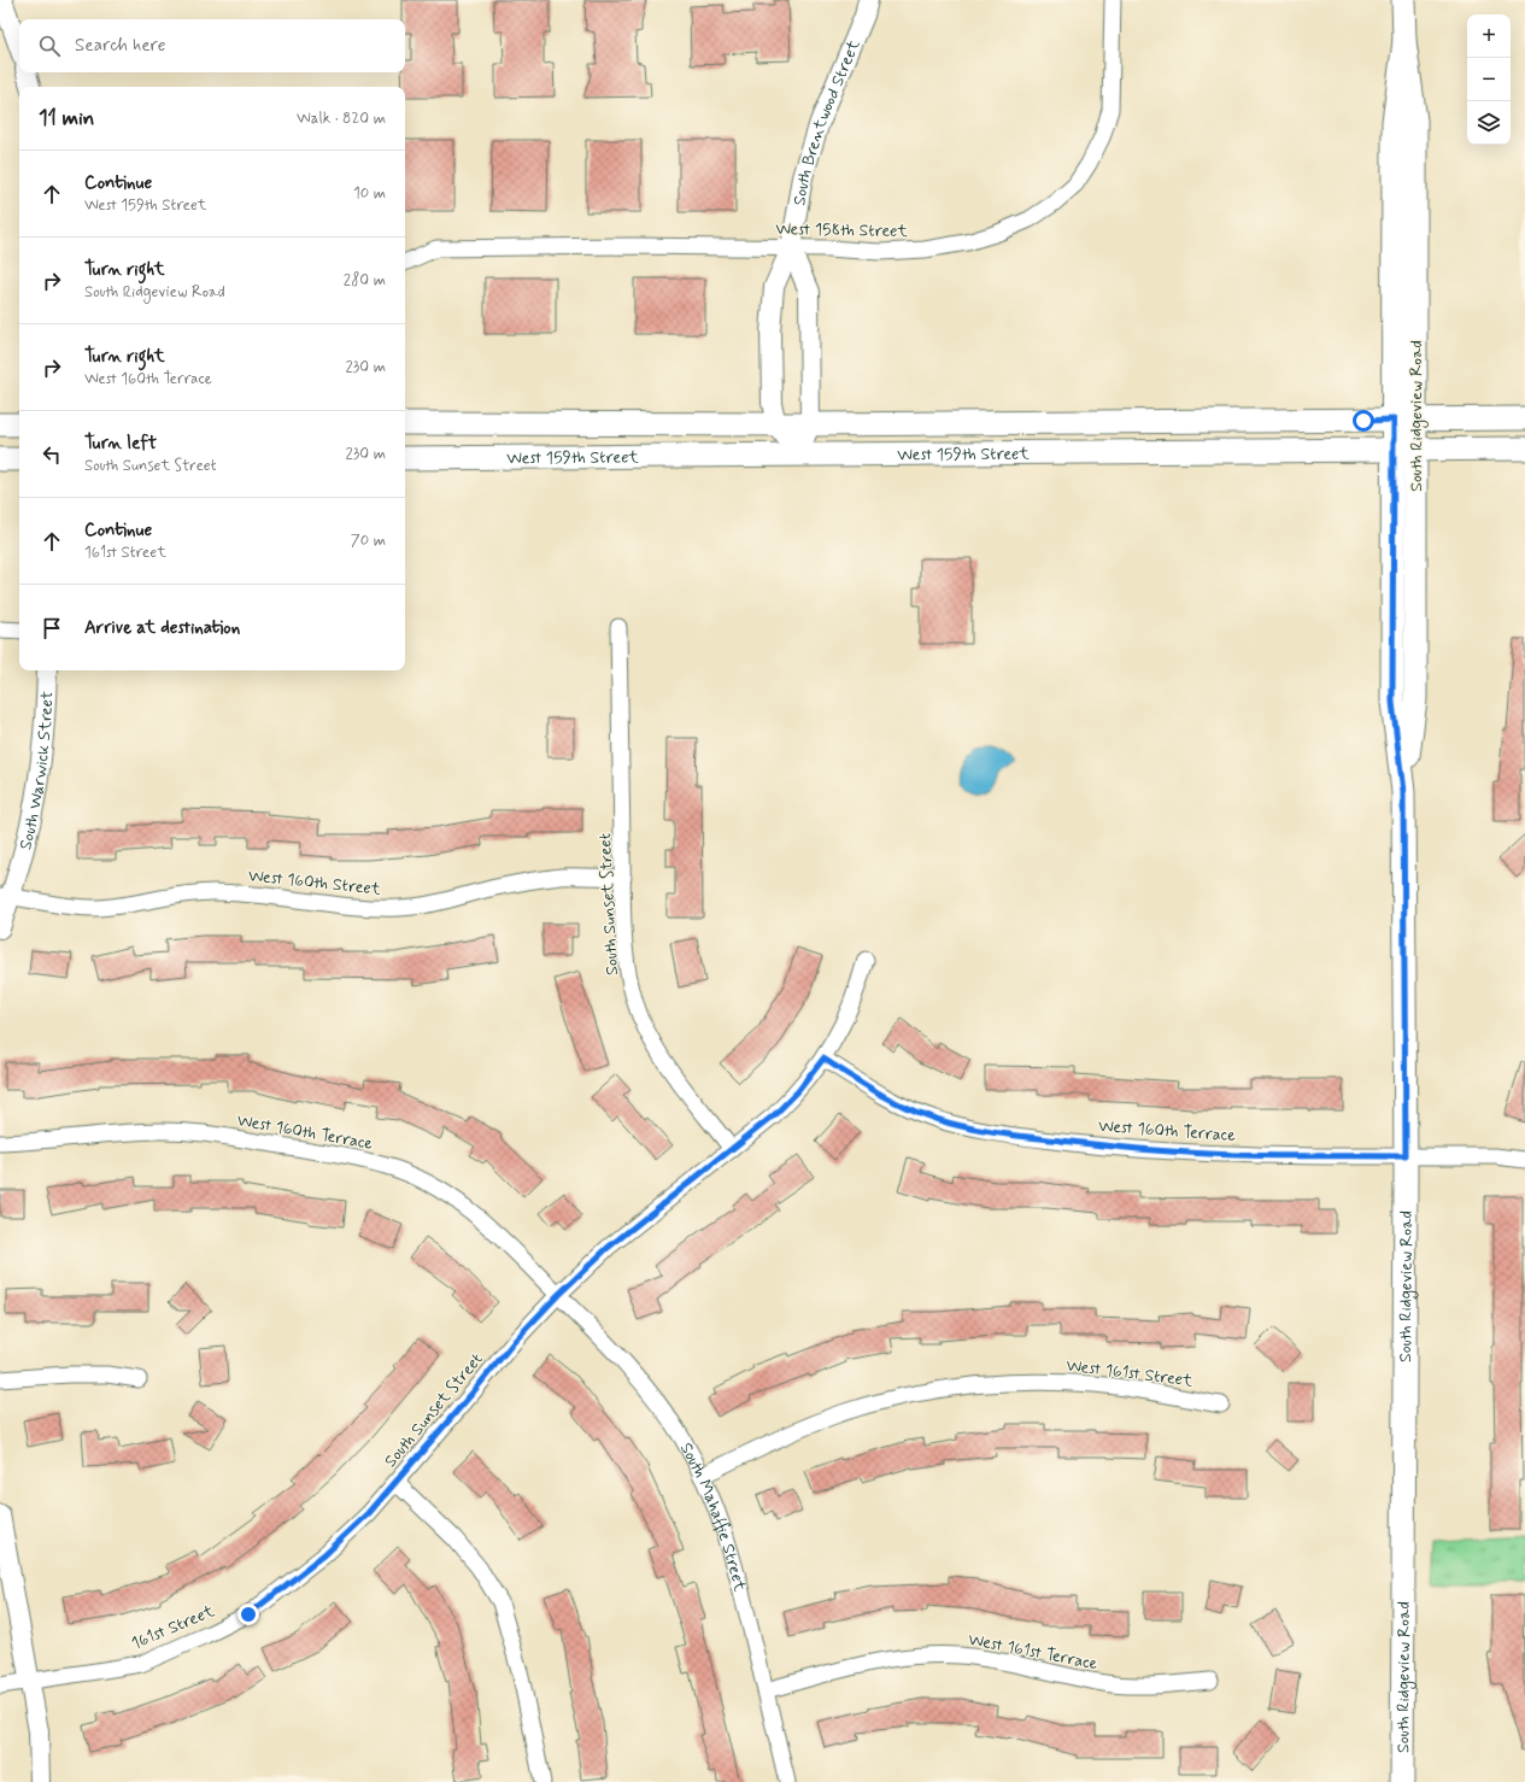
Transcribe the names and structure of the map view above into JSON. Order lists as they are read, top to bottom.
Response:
{
  "streets": {
    "main road": ["South Ridgeview Road", "West 159th Street"],
    "street": [
      "South Brentwood Street",
      "West 158th Street",
      "South Warwick Street",
      "West 160th Street",
      "South Sunset Street",
      "West 160th Terrace",
      "West 161st Street",
      "South Mahaffie Street",
      "161st Street",
      "West 161st Terrace"
    ]
  },
  "crossings": [
    ["South Brentwood Street", "West 158th Street"],
    ["South Brentwood Street", "West 159th Street"],
    ["South Ridgeview Road", "West 159th Street"],
    ["South Ridgeview Road", "West 160th Terrace"],
    ["South Warwick Street", "West 160th Street"],
    ["West 160th Street", "South Sunset Street"],
    ["South Sunset Street", "West 160th Terrace"],
    ["South Sunset Street", "South Mahaffie Street"],
    ["South Sunset Street", "161st Street"],
    ["West 160th Terrace", "South Mahaffie Street"],
    ["West 161st Street", "South Mahaffie Street"],
    ["South Mahaffie Street", "West 161st Terrace"]
  ],
  "page": {
    "map_buttons": ["+", "−"],
    "search": "Search here",
    "heading": ["11 min", "Walk · 820 m"],
    "list": [
      ["Continue", "West 159th Street", "10 m"],
      ["Turn right", "South Ridgeview Road", "280 m"],
      ["Turn right", "West 160th Terrace", "230 m"],
      ["Turn left", "South Sunset Street", "230 m"],
      ["Continue", "161st Street", "70 m"],
      "Arrive at destination"
    ]
  }
}
